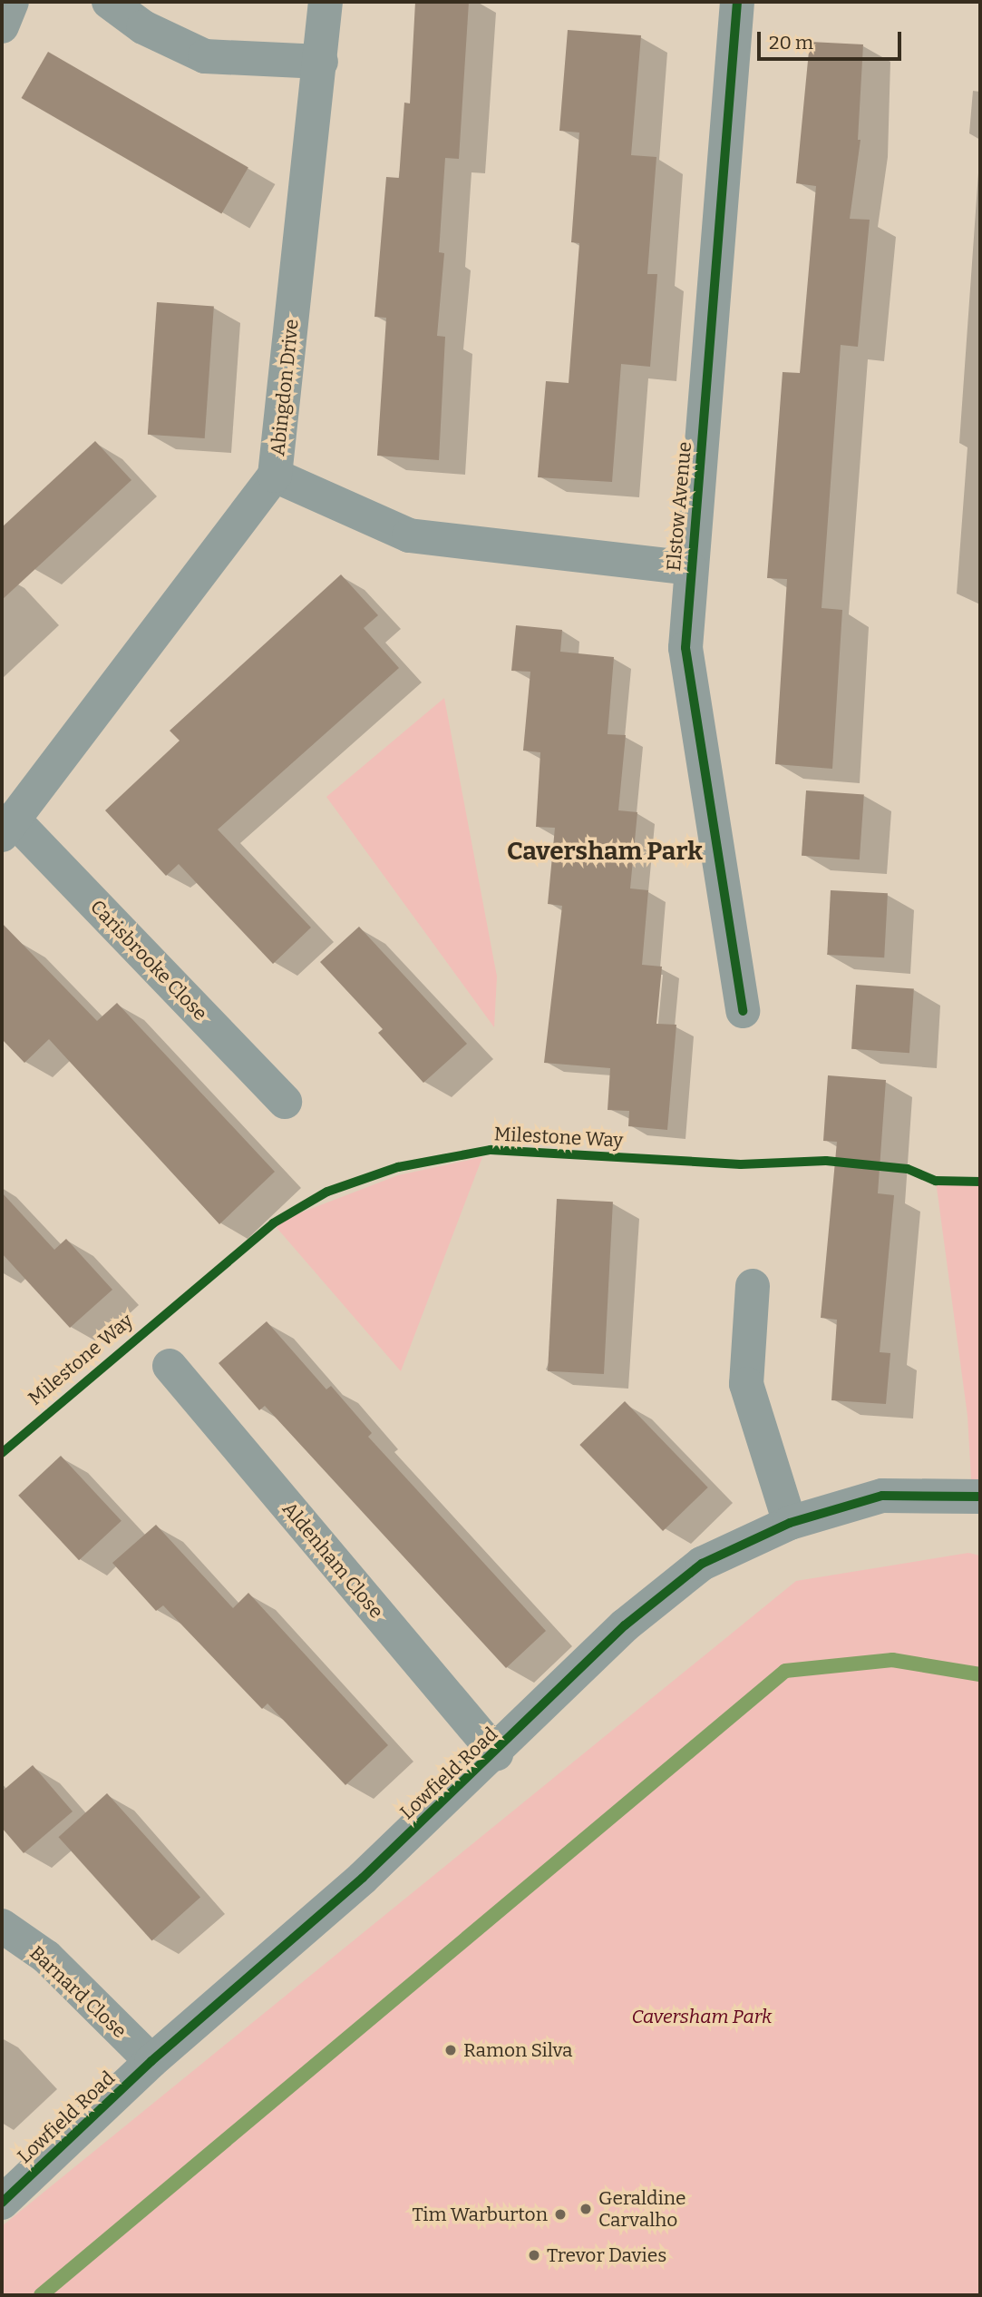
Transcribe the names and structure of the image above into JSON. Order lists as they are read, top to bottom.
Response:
{
  "streets": {
    "street": [
      "Abingdon Drive",
      "Elstow Avenue",
      "Carisbrooke Close",
      "Aldenham Close",
      "Lowfield Road",
      "Barnard Close"
    ],
    "cycle path": ["Milestone Way"]
  },
  "crossings": [
    ["Abingdon Drive", "Carisbrooke Close"],
    ["Aldenham Close", "Lowfield Road"],
    ["Lowfield Road", "Barnard Close"]
  ],
  "districts": ["Caversham Park"],
  "parks": ["Caversham Park"],
  "places": [
    "Ramon Silva",
    "Geraldine Carvalho",
    "Tim Warburton",
    "Trevor Davies"
  ],
  "scale_bar": "20 m"
}
